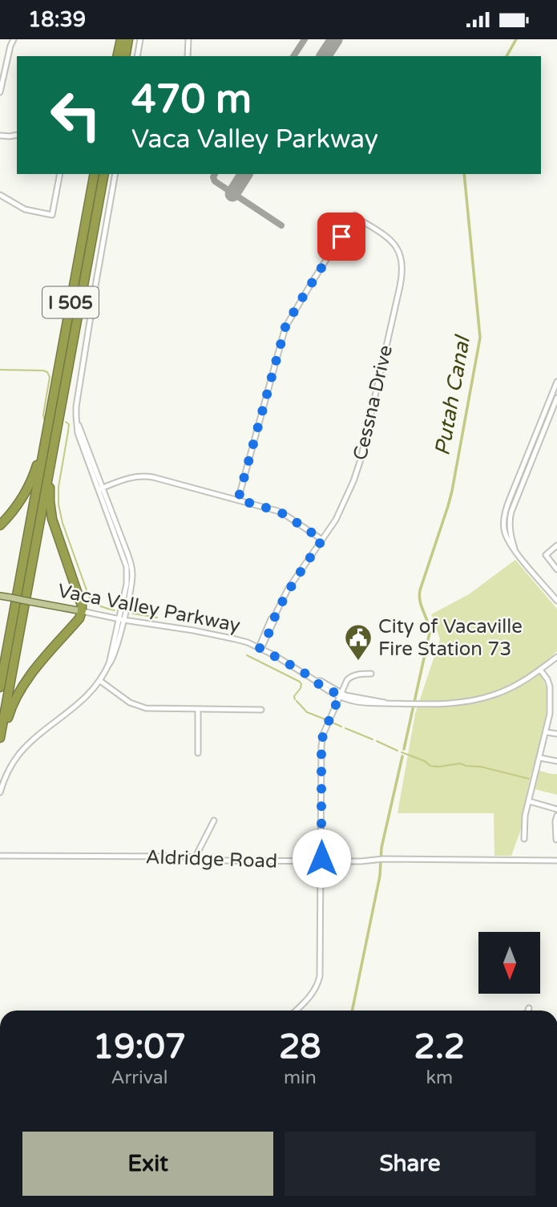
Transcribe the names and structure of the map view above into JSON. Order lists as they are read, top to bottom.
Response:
{
  "streets": {
    "highway": ["I 505"],
    "main road": ["Vaca Valley Parkway"],
    "street": ["Cessna Drive", "Aldridge Road"]
  },
  "crossings": [
    ["Cessna Drive", "Vaca Valley Parkway"]
  ],
  "water": ["Putah Canal"],
  "places": {
    "public building": ["City of Vacaville Fire Station 73"]
  },
  "north": "bottom",
  "page": {
    "status": "18:39",
    "turn": ["470 m", "Vaca Valley Parkway"],
    "eta": [
      "19:07",
      "Arrival",
      "28",
      "min",
      "2.2",
      "km"
    ],
    "buttons": ["Exit", "Share"]
  }
}
